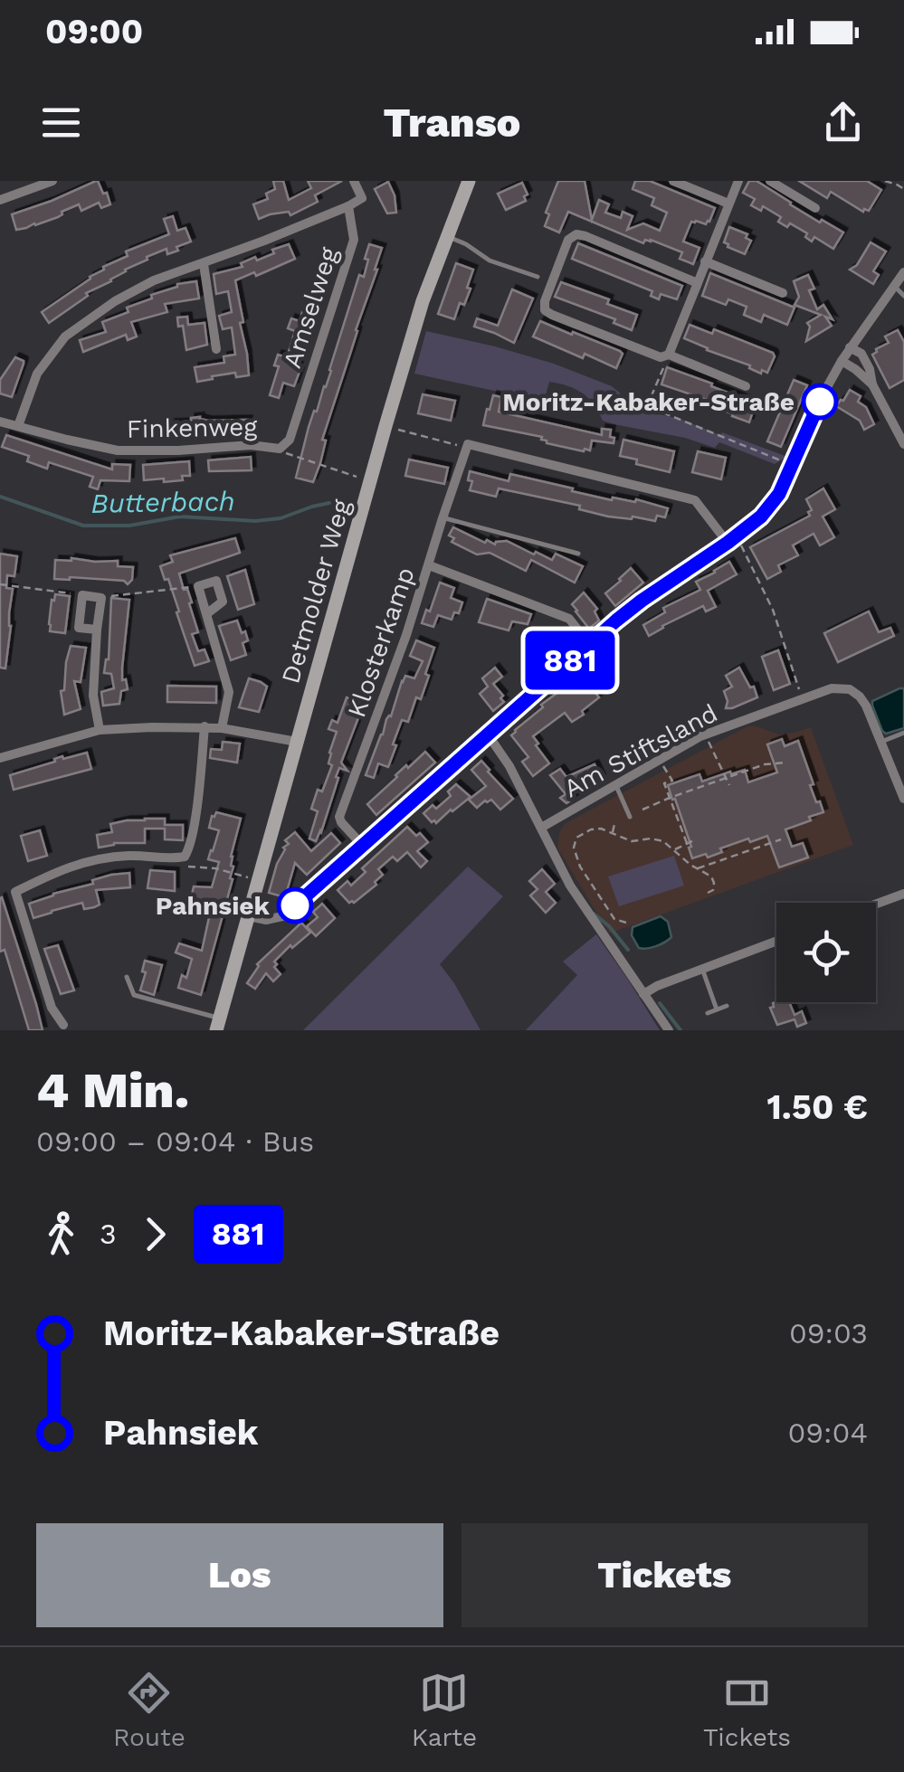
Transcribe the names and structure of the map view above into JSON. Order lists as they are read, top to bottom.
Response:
{
  "streets": {
    "street": [
      "Amselweg",
      "Finkenweg",
      "Detmolder Weg",
      "Klosterkamp",
      "Am Stiftsland"
    ]
  },
  "crossings": [
    ["Amselweg", "Finkenweg"]
  ],
  "water": ["Butterbach"],
  "places": ["Moritz-Kabaker-Straße", "Pahnsiek"],
  "lines": ["bus line 881"],
  "page": {
    "status": "09:00",
    "header": "Transo",
    "on_map": "881",
    "heading": ["4 Min.", "09:00 – 09:04 · Bus", "1.50 €"],
    "legs": ["3", "881"],
    "list": [
      {
        "name": "Moritz-Kabaker-Straße",
        "value": "09:03"
      },
      {
        "name": "Pahnsiek",
        "value": "09:04"
      }
    ],
    "buttons": ["Los", "Tickets"],
    "tabs": ["Route", "Karte", "Tickets"]
  }
}
